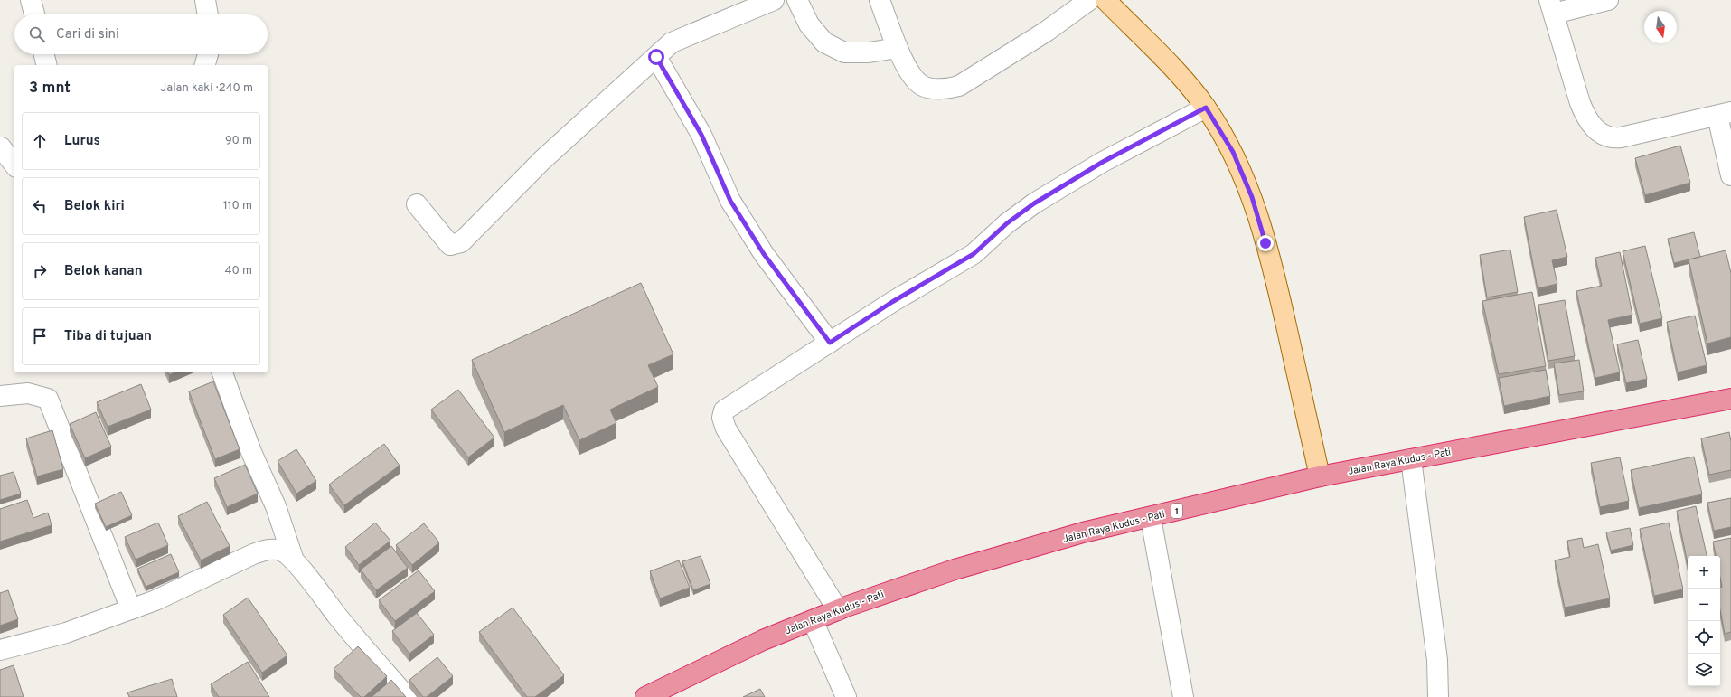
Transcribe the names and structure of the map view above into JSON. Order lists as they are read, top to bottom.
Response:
{
  "streets": {
    "highway": ["Jalan Raya Kudus - Pati", "1"]
  },
  "north": "bottom",
  "page": {
    "search": "Cari di sini",
    "heading": ["3 mnt", "Jalan kaki · 240 m"],
    "list": [
      ["Lurus", "90 m"],
      ["Belok kiri", "110 m"],
      ["Belok kanan", "40 m"],
      "Tiba di tujuan"
    ],
    "map_buttons": ["+", "−"]
  }
}
